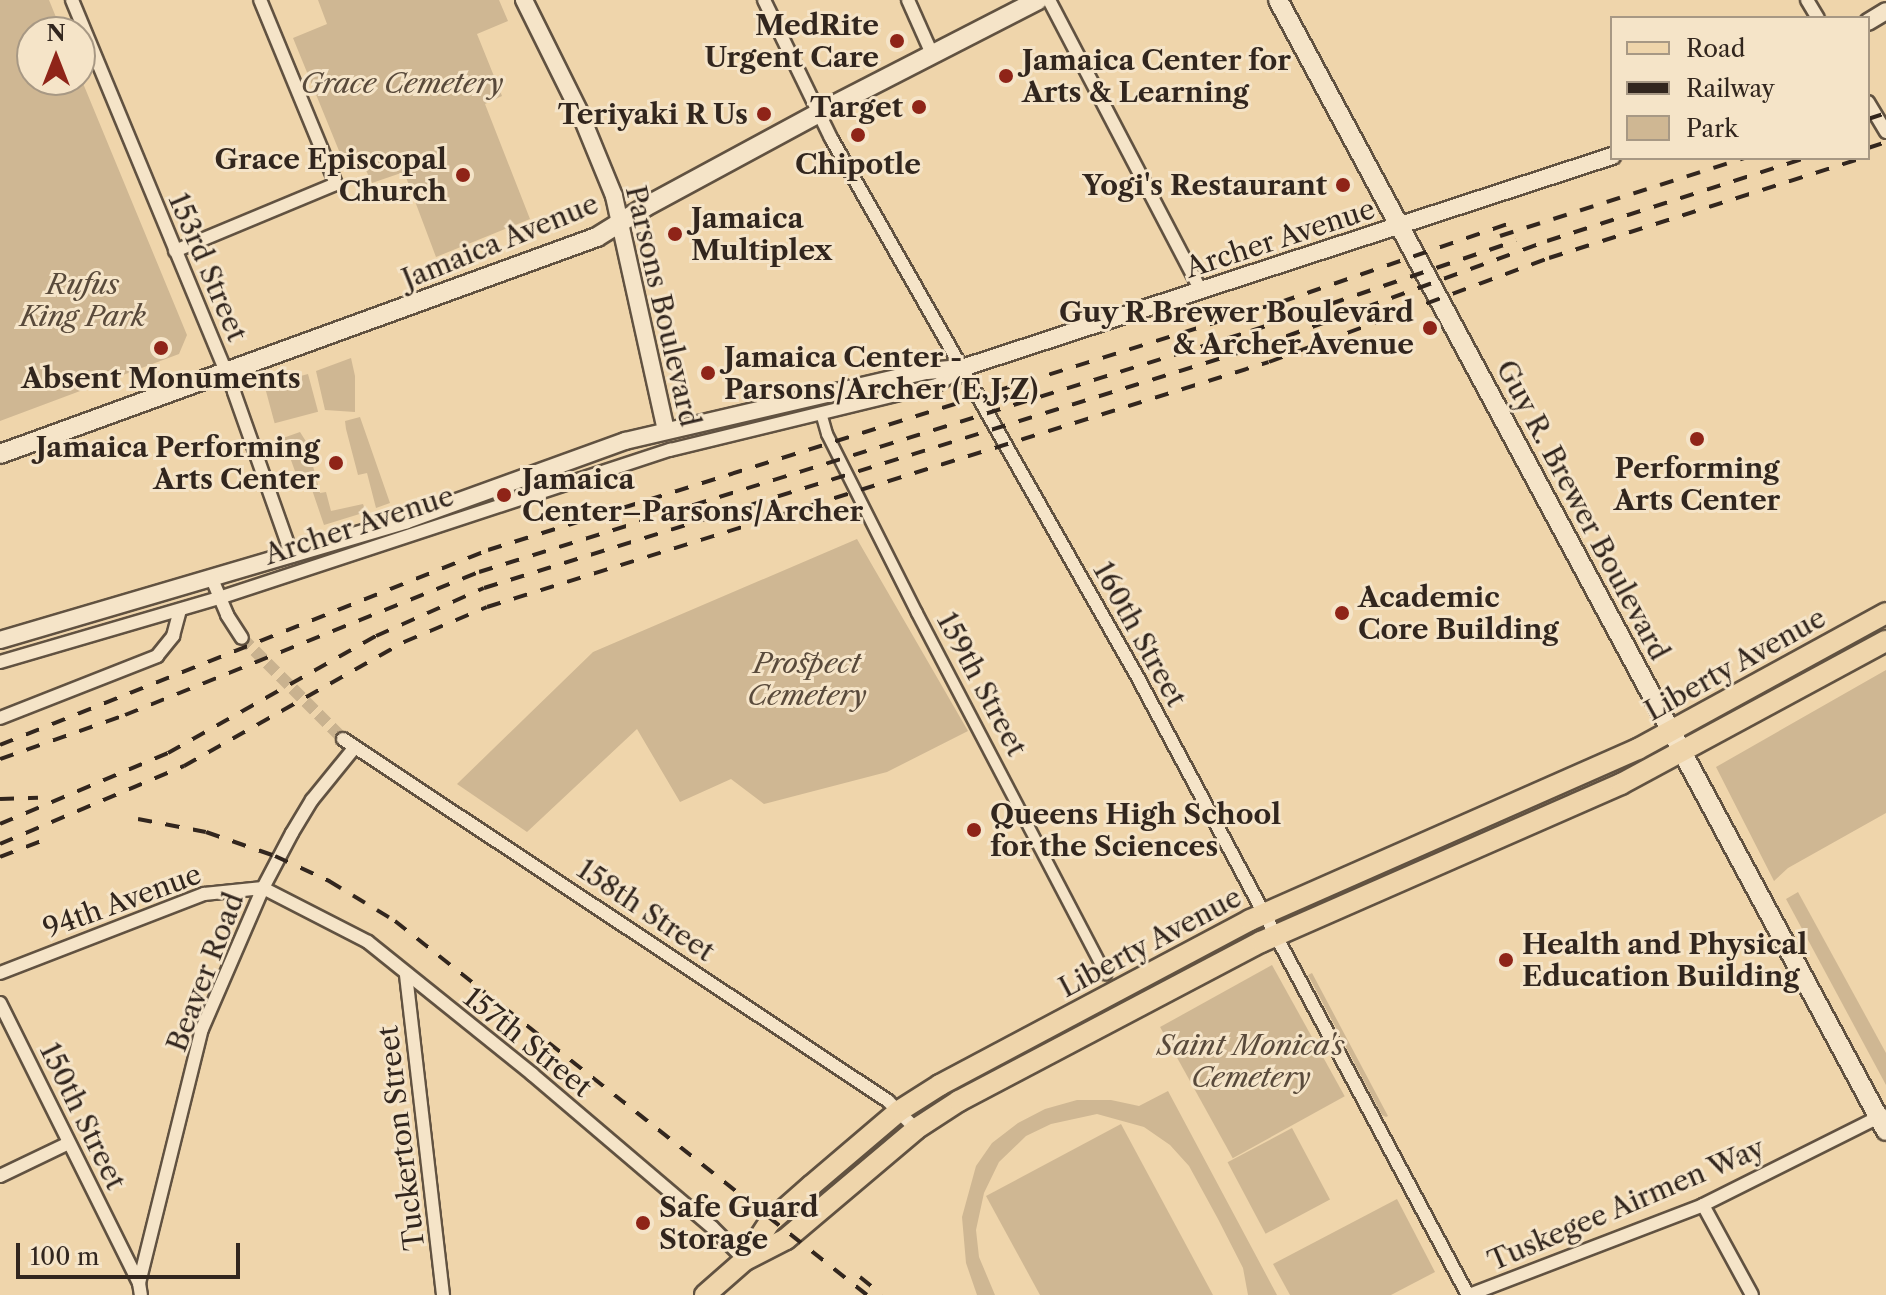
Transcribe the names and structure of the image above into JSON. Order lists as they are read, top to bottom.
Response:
{
  "streets": {
    "main road": ["Jamaica Avenue", "Guy R. Brewer Boulevard", "Liberty Avenue"],
    "street": [
      "Archer Avenue",
      "153rd Street",
      "Parsons Boulevard",
      "160th Street",
      "159th Street",
      "94th Avenue",
      "158th Street",
      "Beaver Road",
      "157th Street",
      "150th Street",
      "Tuckerton Street",
      "Tuskegee Airmen Way"
    ]
  },
  "crossings": [
    ["Archer Avenue", "153rd Street"],
    ["Archer Avenue", "Parsons Boulevard"],
    ["Archer Avenue", "Guy R. Brewer Boulevard"],
    ["Archer Avenue", "160th Street"],
    ["Archer Avenue", "159th Street"],
    ["Jamaica Avenue", "153rd Street"],
    ["Jamaica Avenue", "Parsons Boulevard"],
    ["Jamaica Avenue", "160th Street"],
    ["Guy R. Brewer Boulevard", "Liberty Avenue"],
    ["Guy R. Brewer Boulevard", "Tuskegee Airmen Way"],
    ["160th Street", "Liberty Avenue"],
    ["160th Street", "Tuskegee Airmen Way"],
    ["Liberty Avenue", "158th Street"],
    ["Liberty Avenue", "157th Street"],
    ["94th Avenue", "Beaver Road"],
    ["94th Avenue", "157th Street"],
    ["158th Street", "Beaver Road"],
    ["Beaver Road", "157th Street"],
    ["Beaver Road", "150th Street"],
    ["157th Street", "Tuckerton Street"]
  ],
  "parks": [
    "Grace Cemetery",
    "Rufus King Park",
    "Prospect Cemetery",
    "Saint Monica's Cemetery"
  ],
  "places": [
    "MedRite Urgent Care",
    "Jamaica Center for Arts & Learning",
    "Target",
    "Teriyaki R Us",
    "Chipotle",
    "Grace Episcopal Church",
    "Yogi's Restaurant",
    "Jamaica Multiplex",
    "Guy R Brewer Boulevard & Archer Avenue",
    "Absent Monuments",
    "Jamaica Center - Parsons/Archer (E,J,Z)",
    "Performing Arts Center",
    "Jamaica Performing Arts Center",
    "Jamaica Center–Parsons/Archer",
    "Academic Core Building",
    "Queens High School for the Sciences",
    "Health and Physical Education Building",
    "Safe Guard Storage"
  ],
  "legend": ["Road", "Railway", "Park"],
  "scale_bar": "100 m",
  "north": "top"
}
